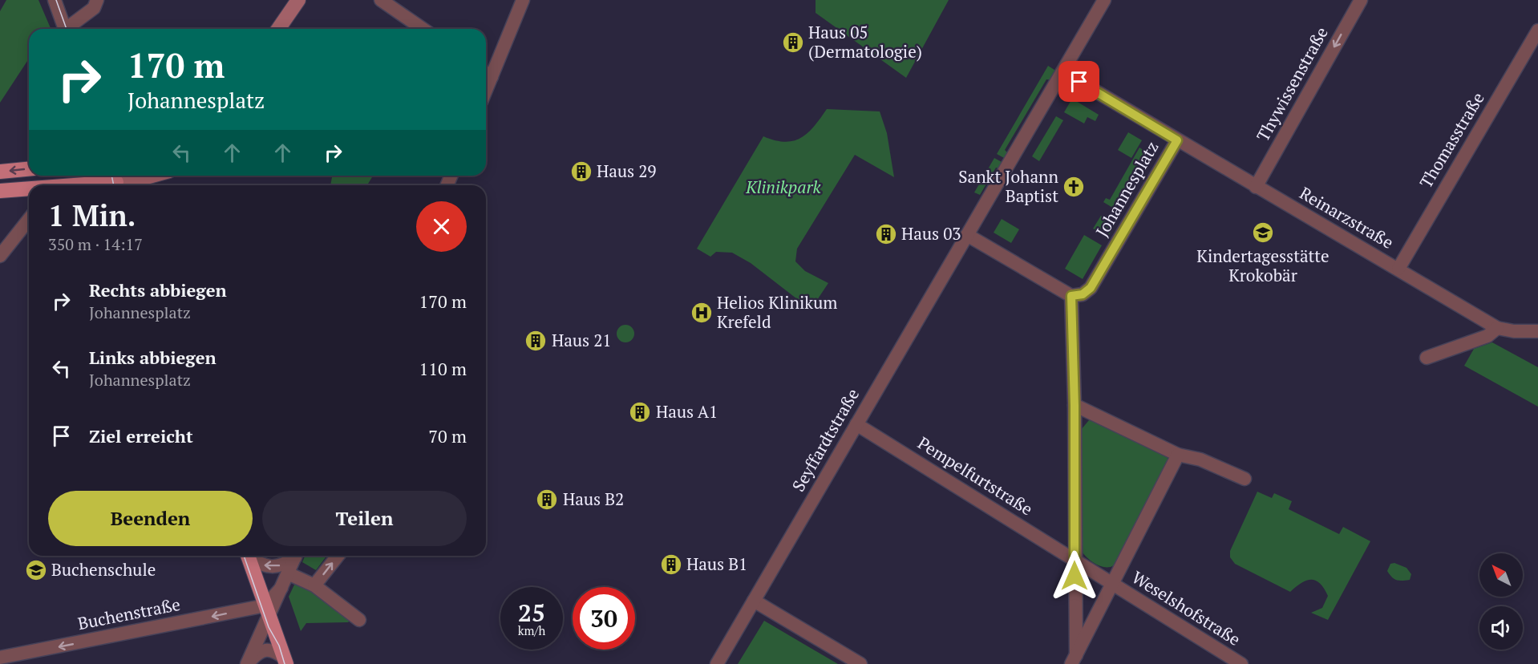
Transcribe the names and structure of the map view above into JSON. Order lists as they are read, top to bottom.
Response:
{
  "streets": {
    "street": [
      "Thywissenstraße",
      "Thomasstraße",
      "Johannesplatz",
      "Reinarzstraße",
      "Seyffardtstraße",
      "Pempelfurtstraße",
      "Weselshofstraße",
      "Buchenstraße"
    ]
  },
  "crossings": [
    ["Thywissenstraße", "Reinarzstraße"],
    ["Thomasstraße", "Reinarzstraße"],
    ["Johannesplatz", "Reinarzstraße"],
    ["Seyffardtstraße", "Pempelfurtstraße"],
    ["Pempelfurtstraße", "Weselshofstraße"]
  ],
  "one_way": ["Thywissenstraße", "Buchenstraße"],
  "parks": ["Klinikpark"],
  "places": {
    "building": [
      "Haus 05 (Dermatologie)",
      "Haus 29",
      "Haus 03",
      "Haus 21",
      "Haus A1",
      "Haus B2",
      "Haus B1"
    ],
    "church": ["Sankt Johann Baptist"],
    "school or university": ["Kindertagesstätte Krokobär", "Buchenschule"],
    "hospital": ["Helios Klinikum Krefeld"]
  },
  "north": "top left",
  "page": {
    "turn": ["170 m", "Johannesplatz"],
    "heading": ["1 Min.", "350 m · 14:17"],
    "list": [
      {
        "name": "Rechts abbiegen",
        "note": "Johannesplatz",
        "value": "170 m"
      },
      {
        "name": "Links abbiegen",
        "note": "Johannesplatz",
        "value": "110 m"
      },
      {
        "name": "Ziel erreicht",
        "value": "70 m"
      }
    ],
    "buttons": ["Beenden", "Teilen"],
    "speed": "25 km/h",
    "limit": "30"
  }
}
